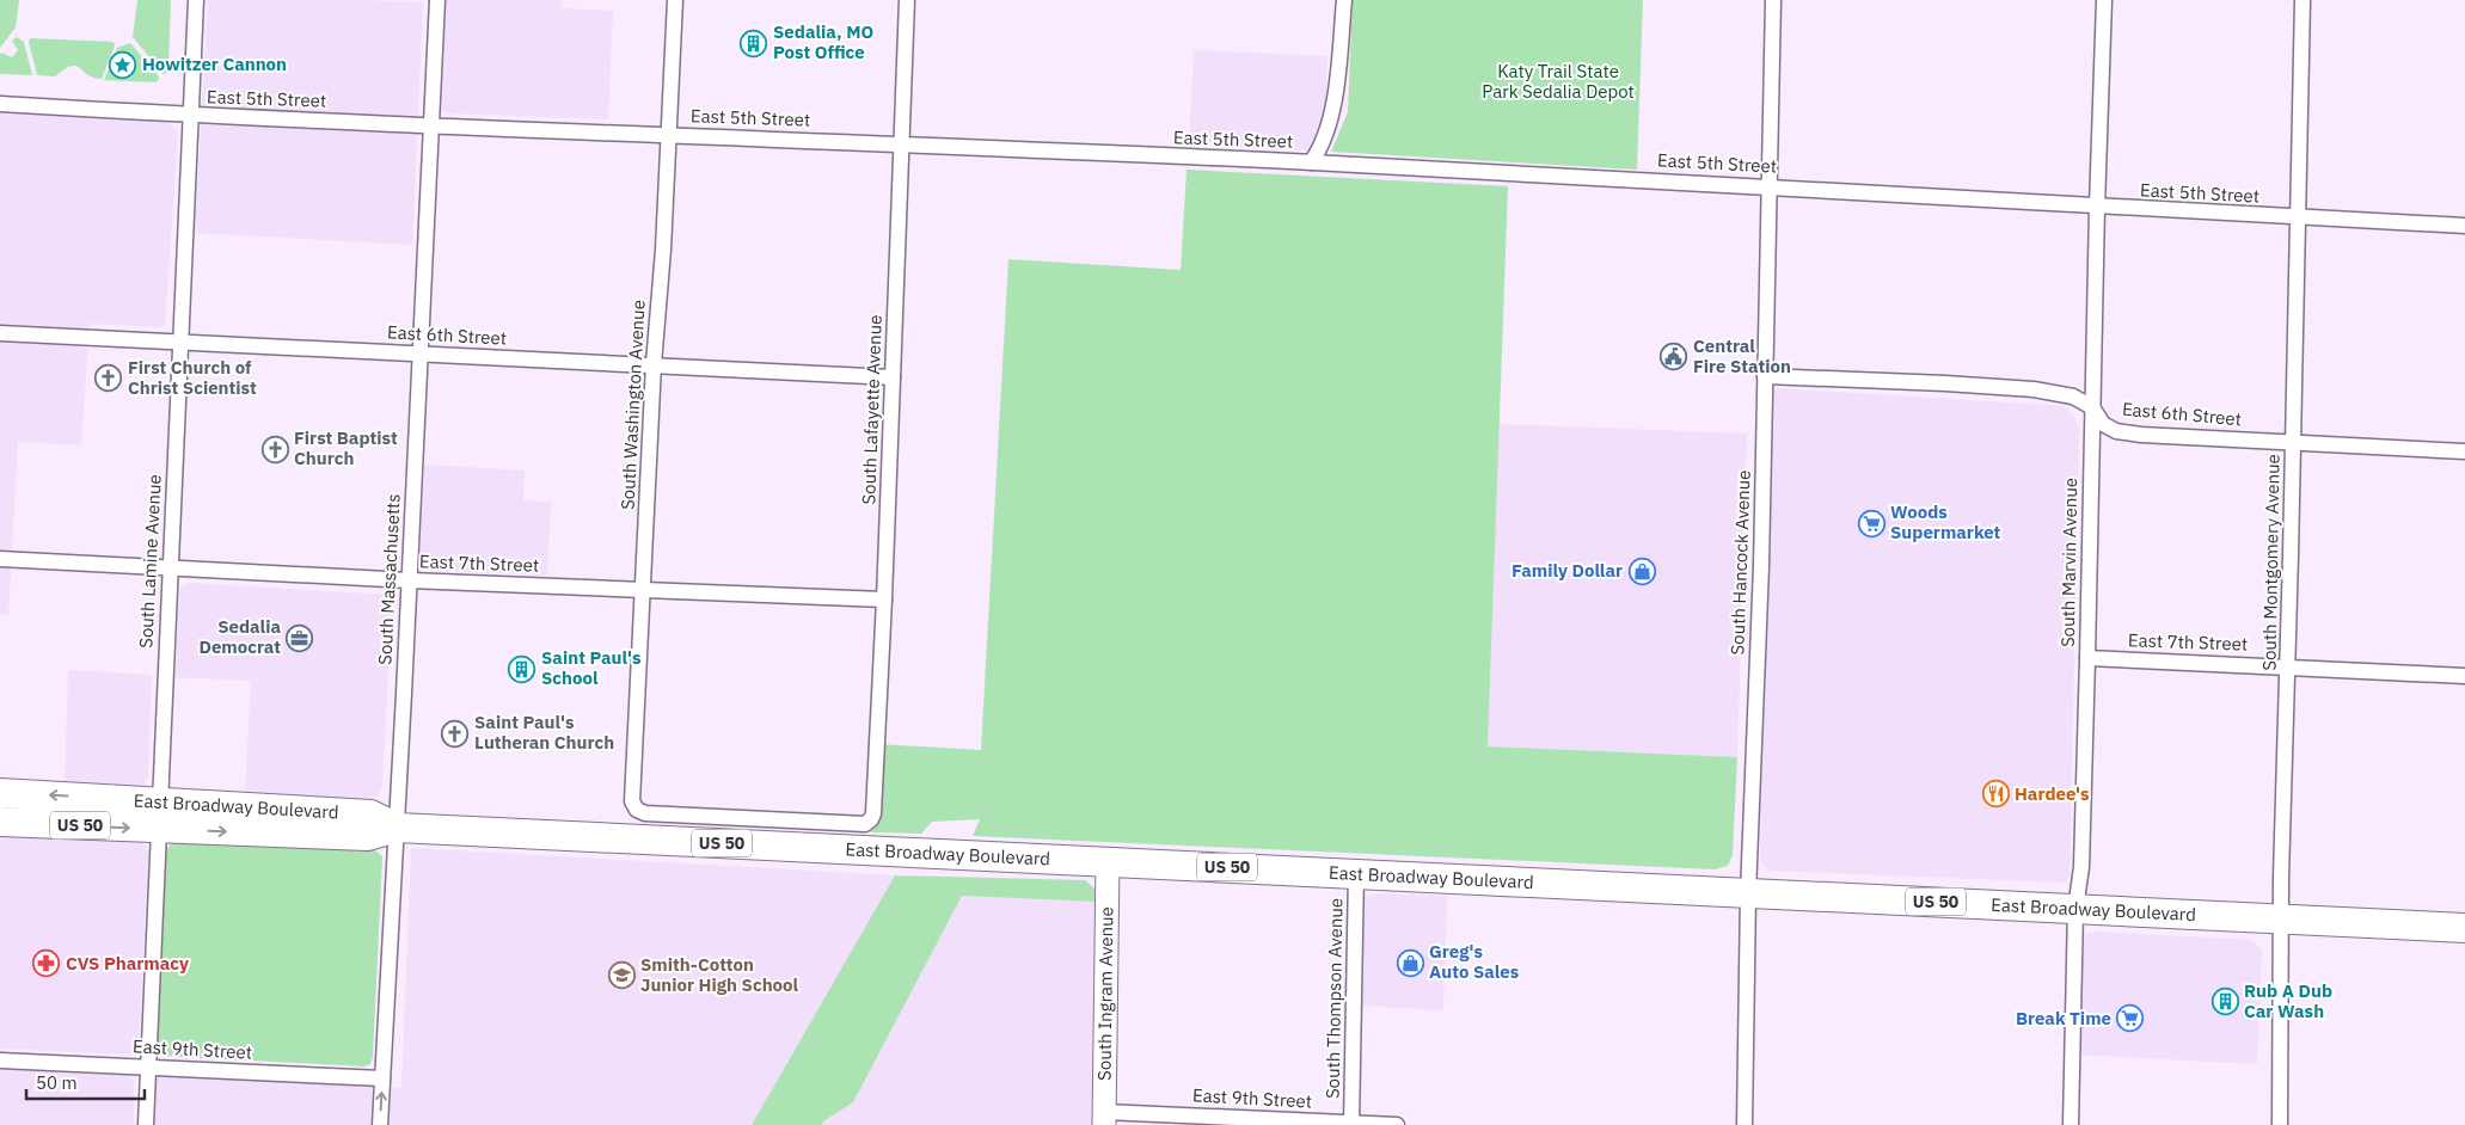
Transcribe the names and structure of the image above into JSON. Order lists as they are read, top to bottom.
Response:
{
  "streets": {
    "highway": ["East Broadway Boulevard", "US 50"],
    "main road": ["South Ingram Avenue"],
    "street": [
      "East 5th Street",
      "East 6th Street",
      "South Washington Avenue",
      "South Lafayette Avenue",
      "South Lamine Avenue",
      "South Hancock Avenue",
      "South Marvin Avenue",
      "South Montgomery Avenue",
      "East 7th Street",
      "South Massachusetts",
      "South Thompson Avenue",
      "East 9th Street"
    ]
  },
  "crossings": [
    ["East 5th Street", "South Washington Avenue"],
    ["East 5th Street", "South Lafayette Avenue"],
    ["East 5th Street", "South Lamine Avenue"],
    ["East 5th Street", "South Hancock Avenue"],
    ["East 5th Street", "South Marvin Avenue"],
    ["East 5th Street", "South Montgomery Avenue"],
    ["East 5th Street", "South Massachusetts"],
    ["East 6th Street", "South Washington Avenue"],
    ["East 6th Street", "South Lafayette Avenue"],
    ["East 6th Street", "South Lamine Avenue"],
    ["East 6th Street", "South Hancock Avenue"],
    ["East 6th Street", "South Marvin Avenue"],
    ["East 6th Street", "South Montgomery Avenue"],
    ["East 6th Street", "South Massachusetts"],
    ["South Washington Avenue", "South Lafayette Avenue"],
    ["South Washington Avenue", "East 7th Street"],
    ["South Lafayette Avenue", "East 7th Street"],
    ["South Lamine Avenue", "East 7th Street"],
    ["South Lamine Avenue", "East Broadway Boulevard"],
    ["South Lamine Avenue", "East 9th Street"],
    ["South Hancock Avenue", "East Broadway Boulevard"],
    ["South Marvin Avenue", "East 7th Street"],
    ["South Marvin Avenue", "East Broadway Boulevard"],
    ["South Montgomery Avenue", "East 7th Street"],
    ["South Montgomery Avenue", "East Broadway Boulevard"],
    ["East 7th Street", "South Massachusetts"],
    ["South Massachusetts", "East Broadway Boulevard"],
    ["South Massachusetts", "East 9th Street"],
    ["East Broadway Boulevard", "South Ingram Avenue"],
    ["East Broadway Boulevard", "South Thompson Avenue"],
    ["South Ingram Avenue", "East 9th Street"],
    ["South Thompson Avenue", "East 9th Street"]
  ],
  "parks": ["Katy Trail State Park Sedalia Depot"],
  "places": {
    "building": ["Sedalia, MO Post Office", "Saint Paul's School", "Rub A Dub Car Wash"],
    "place": ["Howitzer Cannon"],
    "public building": ["Central Fire Station"],
    "church": ["First Church of Christ Scientist", "First Baptist Church", "Saint Paul's Lutheran Church"],
    "supermarket": ["Woods Supermarket", "Break Time"],
    "shop": ["Family Dollar", "Greg's Auto Sales"],
    "office": ["Sedalia Democrat"],
    "restaurant": ["Hardee's"],
    "pharmacy": ["CVS Pharmacy"],
    "school or university": ["Smith-Cotton Junior High School"]
  },
  "scale_bar": "50 m"
}
